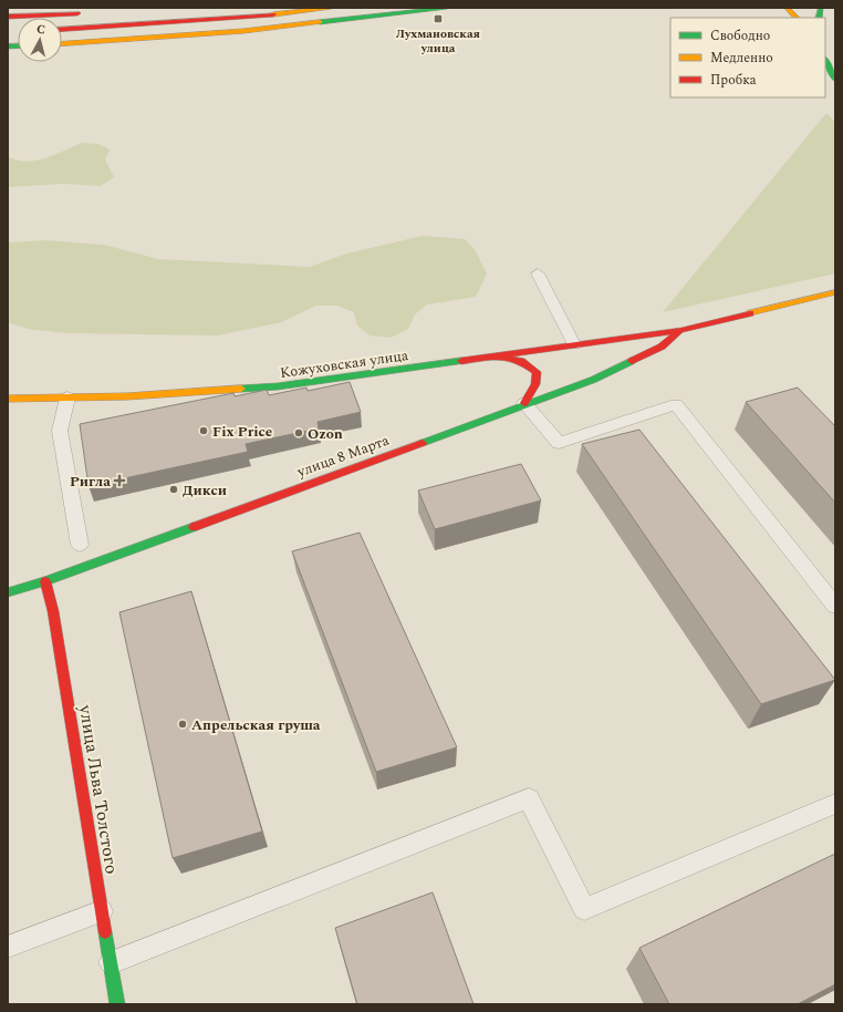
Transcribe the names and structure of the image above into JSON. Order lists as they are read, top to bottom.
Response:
{
  "streets": {
    "main road": ["Кожуховская улица", "улица 8 Марта", "улица Льва Толстого"]
  },
  "crossings": [
    ["Кожуховская улица", "улица 8 Марта"],
    ["улица 8 Марта", "улица Льва Толстого"]
  ],
  "places": {
    "transit": ["Лухмановская улица"],
    "other": [
      "Fix Price",
      "Ozon",
      "Дикси",
      "Апрельская груша"
    ],
    "health": ["Ригла"]
  },
  "legend": ["Свободно", "Медленно", "Пробка"],
  "north": "top"
}
